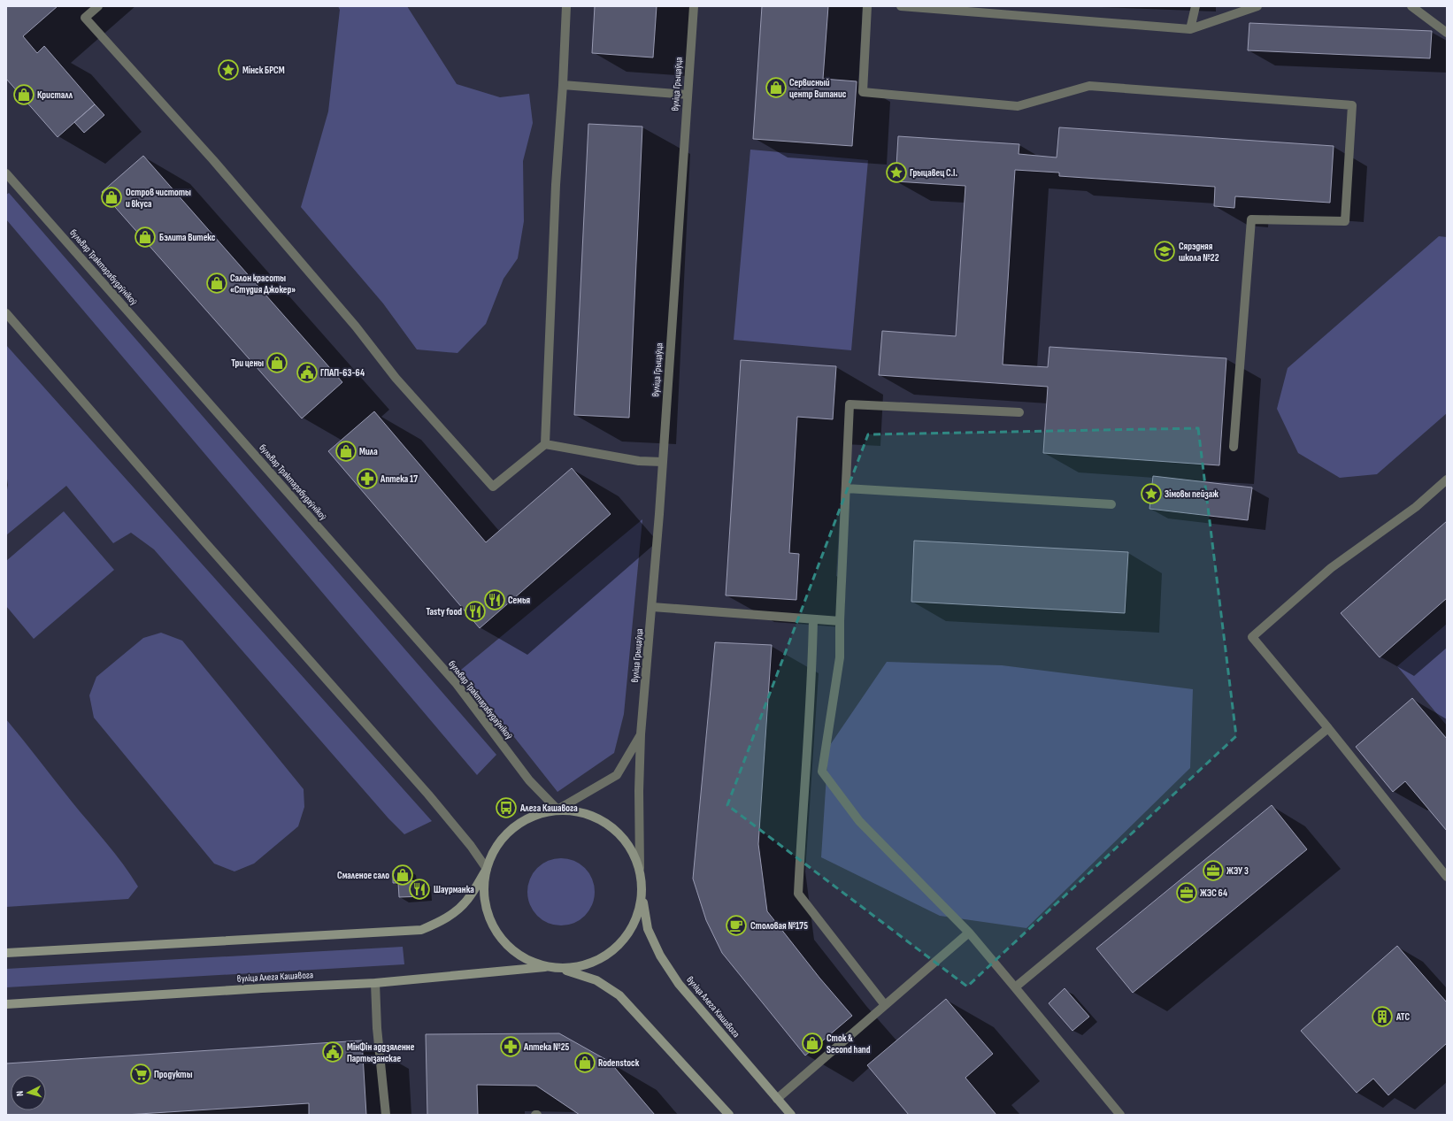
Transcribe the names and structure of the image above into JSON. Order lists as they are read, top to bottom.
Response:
{
  "streets": {
    "main road": ["вуліца Алега Кашавога"],
    "street": ["вуліца Грыцаўца", "бульвар Трактарабудаўнікоў"]
  },
  "crossings": [
    ["вуліца Грыцаўца", "бульвар Трактарабудаўнікоў"]
  ],
  "places": {
    "place": ["Мінск БРСМ", "Грыцавец С.І.", "Зімовы пейзаж"],
    "shop": [
      "Сервисный центр Витанис",
      "Кристалл",
      "Остров чистоты и вкуса",
      "Бэлита Витекс",
      "Салон красоты «Студия Джокер»",
      "Три цены",
      "Мила",
      "Смаленое сало",
      "Сток & Second hand",
      "Rodenstock"
    ],
    "school or university": ["Сярэдняя школа №22"],
    "public building": ["ГПАП-63-64", "МінФін аддзяленне Партызанскае"],
    "pharmacy": ["Аптека 17", "Аптека №25"],
    "restaurant": ["Семья", "Tasty food", "Шаурманка"],
    "bus stop": ["Алега Кашавога"],
    "office": ["ЖЭУ 3", "ЖЭС 64"],
    "cafe": ["Столовая №175"],
    "building": ["АТС"],
    "supermarket": ["Продукты"]
  },
  "north": "left"
}
